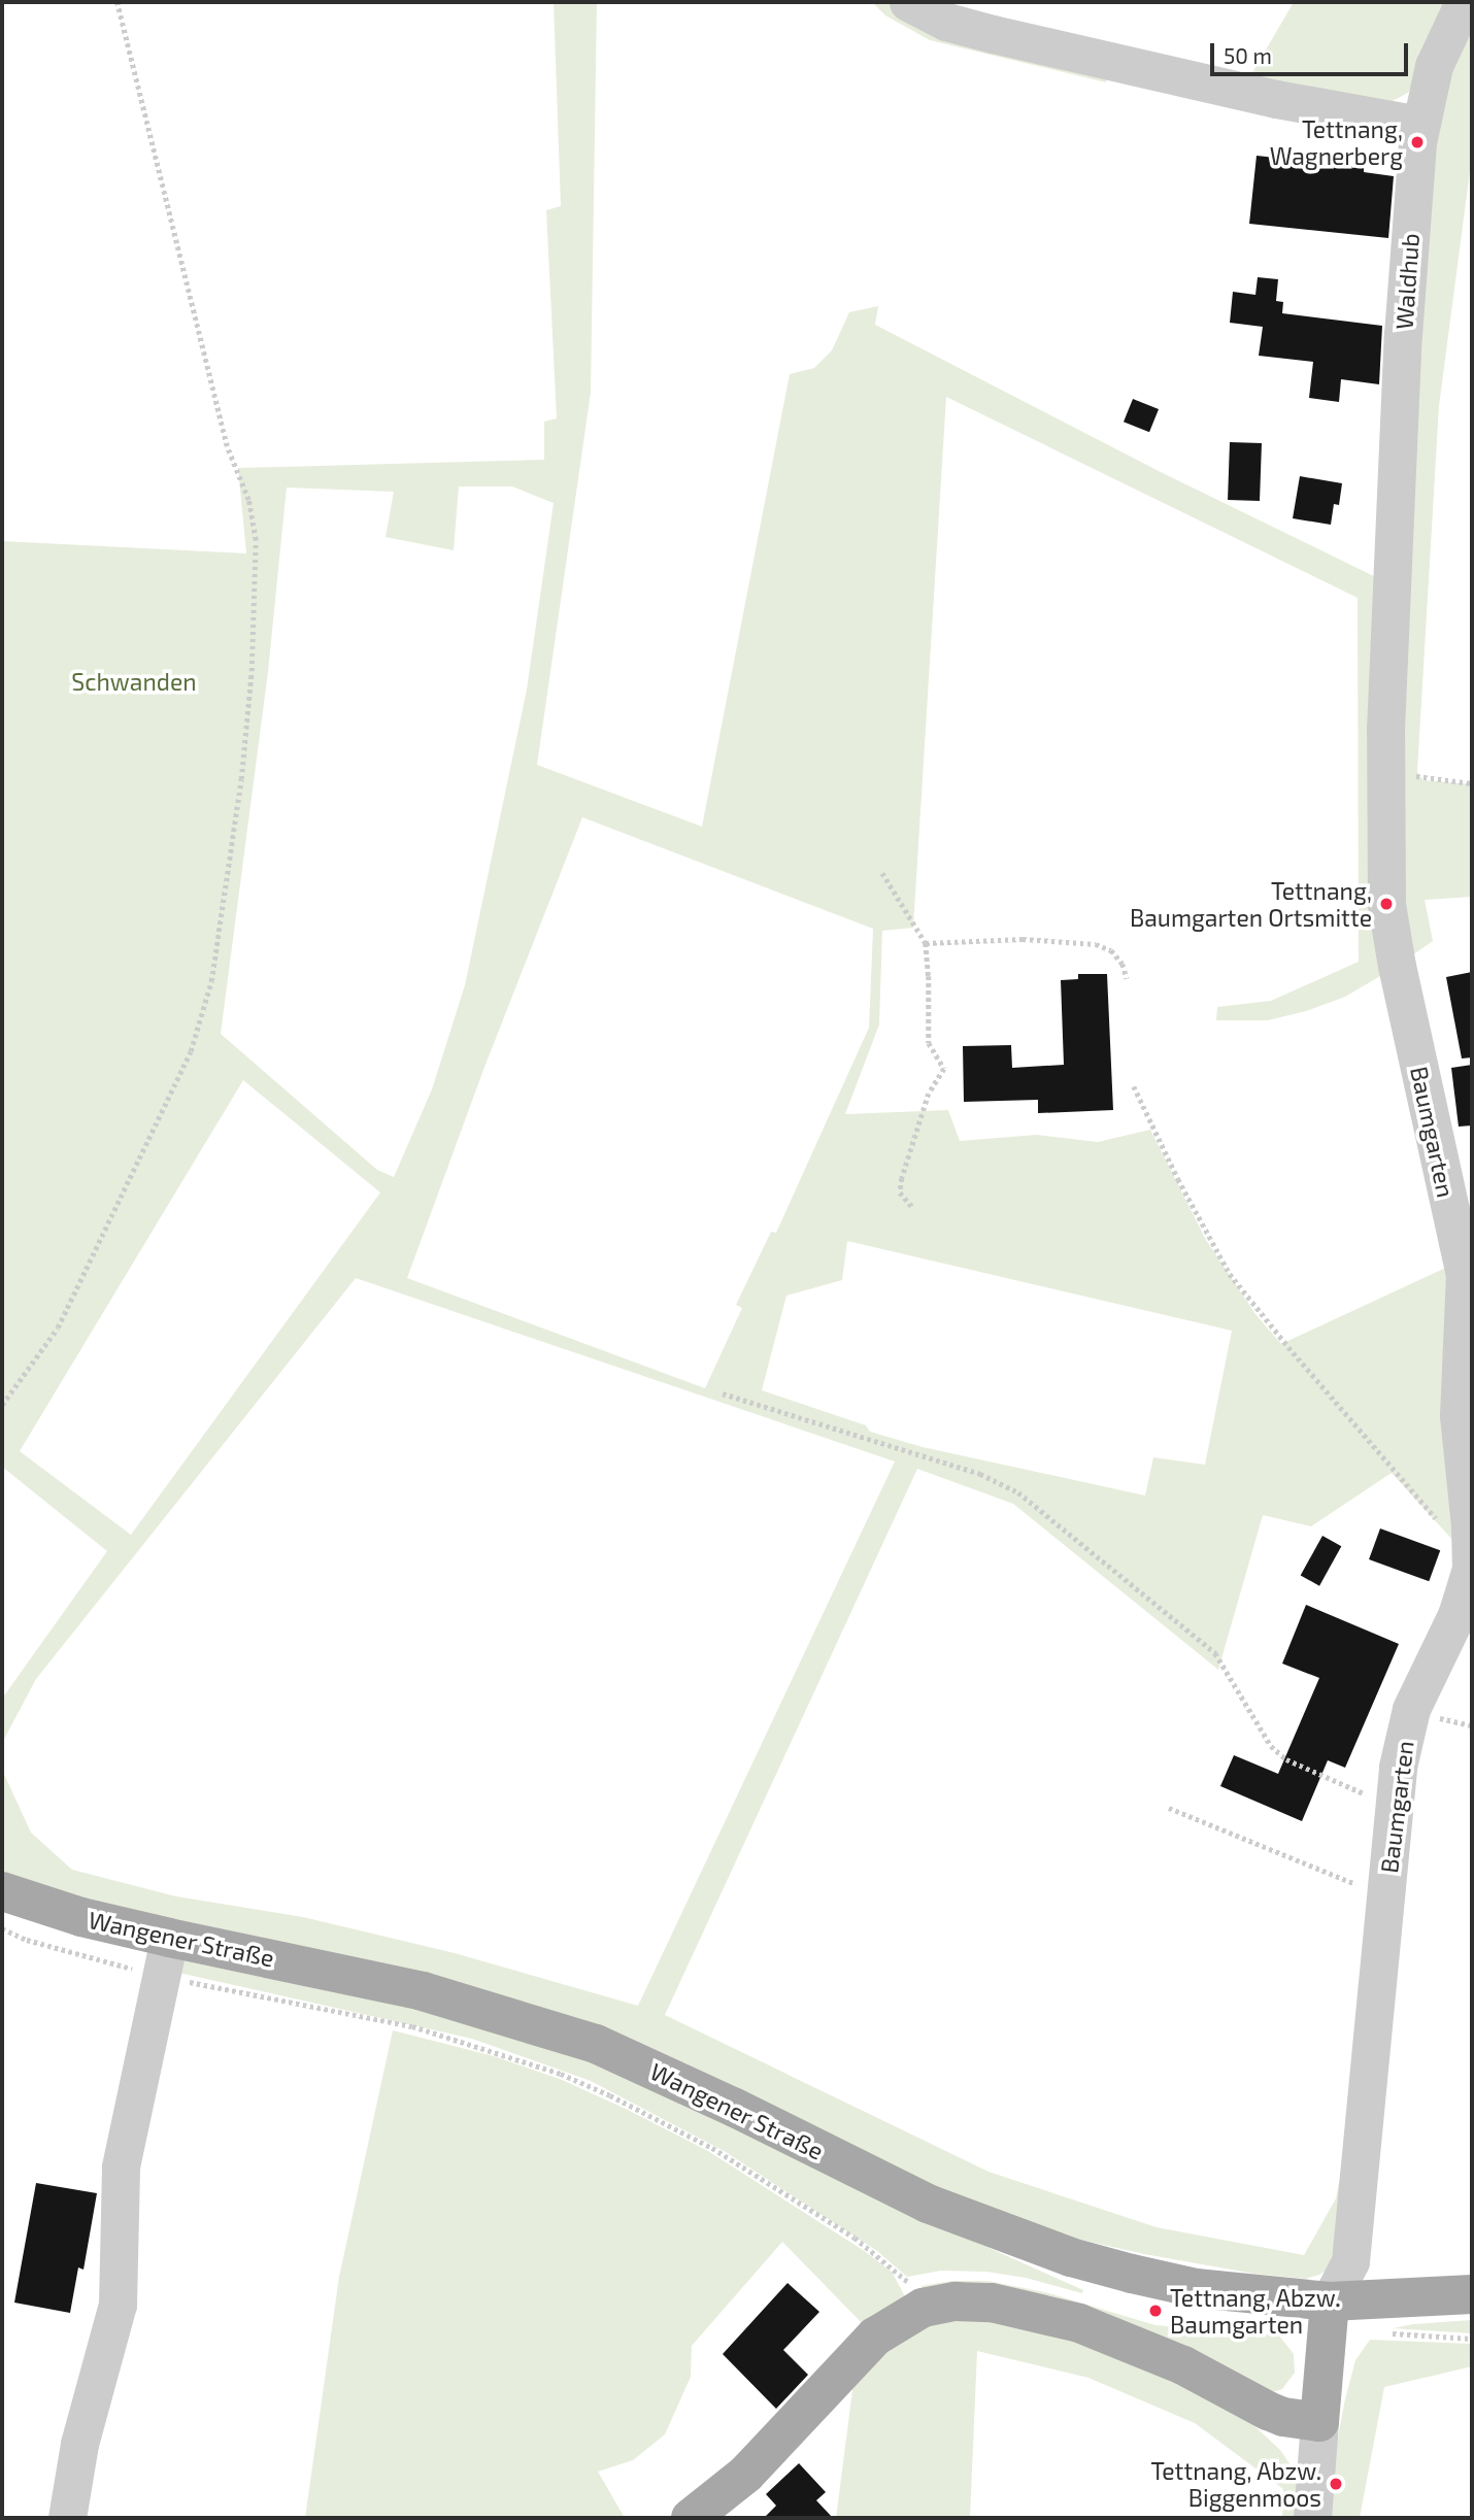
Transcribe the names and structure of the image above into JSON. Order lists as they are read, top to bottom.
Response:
{
  "streets": {
    "main road": ["Wangener Straße"],
    "street": ["Waldhub", "Baumgarten"]
  },
  "crossings": [
    ["Waldhub", "Baumgarten"],
    ["Baumgarten", "Wangener Straße"]
  ],
  "parks": ["Schwanden"],
  "places": [
    "Tettnang, Wagnerberg",
    "Tettnang, Baumgarten Ortsmitte",
    "Tettnang, Abzw. Baumgarten",
    "Tettnang, Abzw. Biggenmoos"
  ],
  "scale_bar": "50 m"
}
